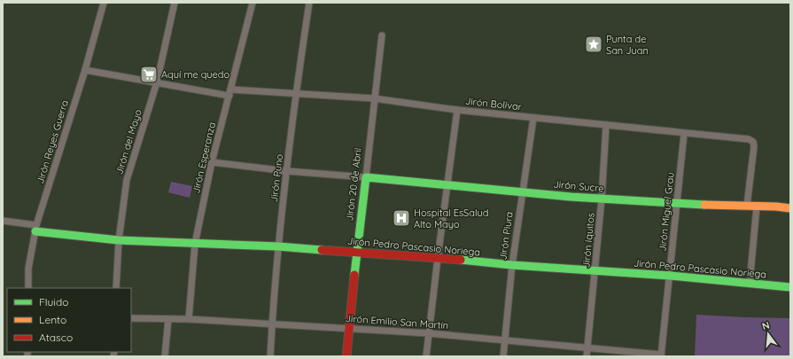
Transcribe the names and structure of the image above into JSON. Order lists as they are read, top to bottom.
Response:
{
  "streets": {
    "street": [
      "Jirón Bolívar",
      "Jirón Reyes Guerra",
      "Jirón del Mayo",
      "Jirón Esperanza",
      "Jirón Puno",
      "Jirón 20 de Abril",
      "Jirón Sucre",
      "Jirón Miguel Grau",
      "Jirón Piura",
      "Jirón Iquitos",
      "Jirón Pedro Pascasio Noriega",
      "Jirón Emilio San Martín"
    ]
  },
  "crossings": [
    ["Jirón Bolívar", "Jirón Esperanza"],
    ["Jirón Bolívar", "Jirón Puno"],
    ["Jirón Bolívar", "Jirón 20 de Abril"],
    ["Jirón Bolívar", "Jirón Sucre"],
    ["Jirón Bolívar", "Jirón Miguel Grau"],
    ["Jirón Bolívar", "Jirón Piura"],
    ["Jirón Bolívar", "Jirón Iquitos"],
    ["Jirón Reyes Guerra", "Jirón Pedro Pascasio Noriega"],
    ["Jirón del Mayo", "Jirón Pedro Pascasio Noriega"],
    ["Jirón Esperanza", "Jirón Pedro Pascasio Noriega"],
    ["Jirón Esperanza", "Jirón Emilio San Martín"],
    ["Jirón Puno", "Jirón Pedro Pascasio Noriega"],
    ["Jirón Puno", "Jirón Emilio San Martín"],
    ["Jirón 20 de Abril", "Jirón Sucre"],
    ["Jirón 20 de Abril", "Jirón Pedro Pascasio Noriega"],
    ["Jirón 20 de Abril", "Jirón Emilio San Martín"],
    ["Jirón Sucre", "Jirón Miguel Grau"],
    ["Jirón Sucre", "Jirón Piura"],
    ["Jirón Sucre", "Jirón Iquitos"],
    ["Jirón Miguel Grau", "Jirón Pedro Pascasio Noriega"],
    ["Jirón Miguel Grau", "Jirón Emilio San Martín"],
    ["Jirón Piura", "Jirón Pedro Pascasio Noriega"],
    ["Jirón Piura", "Jirón Emilio San Martín"],
    ["Jirón Iquitos", "Jirón Pedro Pascasio Noriega"],
    ["Jirón Iquitos", "Jirón Emilio San Martín"]
  ],
  "places": {
    "place": ["Punta de San Juan"],
    "supermarket": ["Aquí me quedo"],
    "hospital": ["Hospital EsSalud Alto Mayo"]
  },
  "legend": ["Fluido", "Lento", "Atasco"],
  "north": "top"
}
